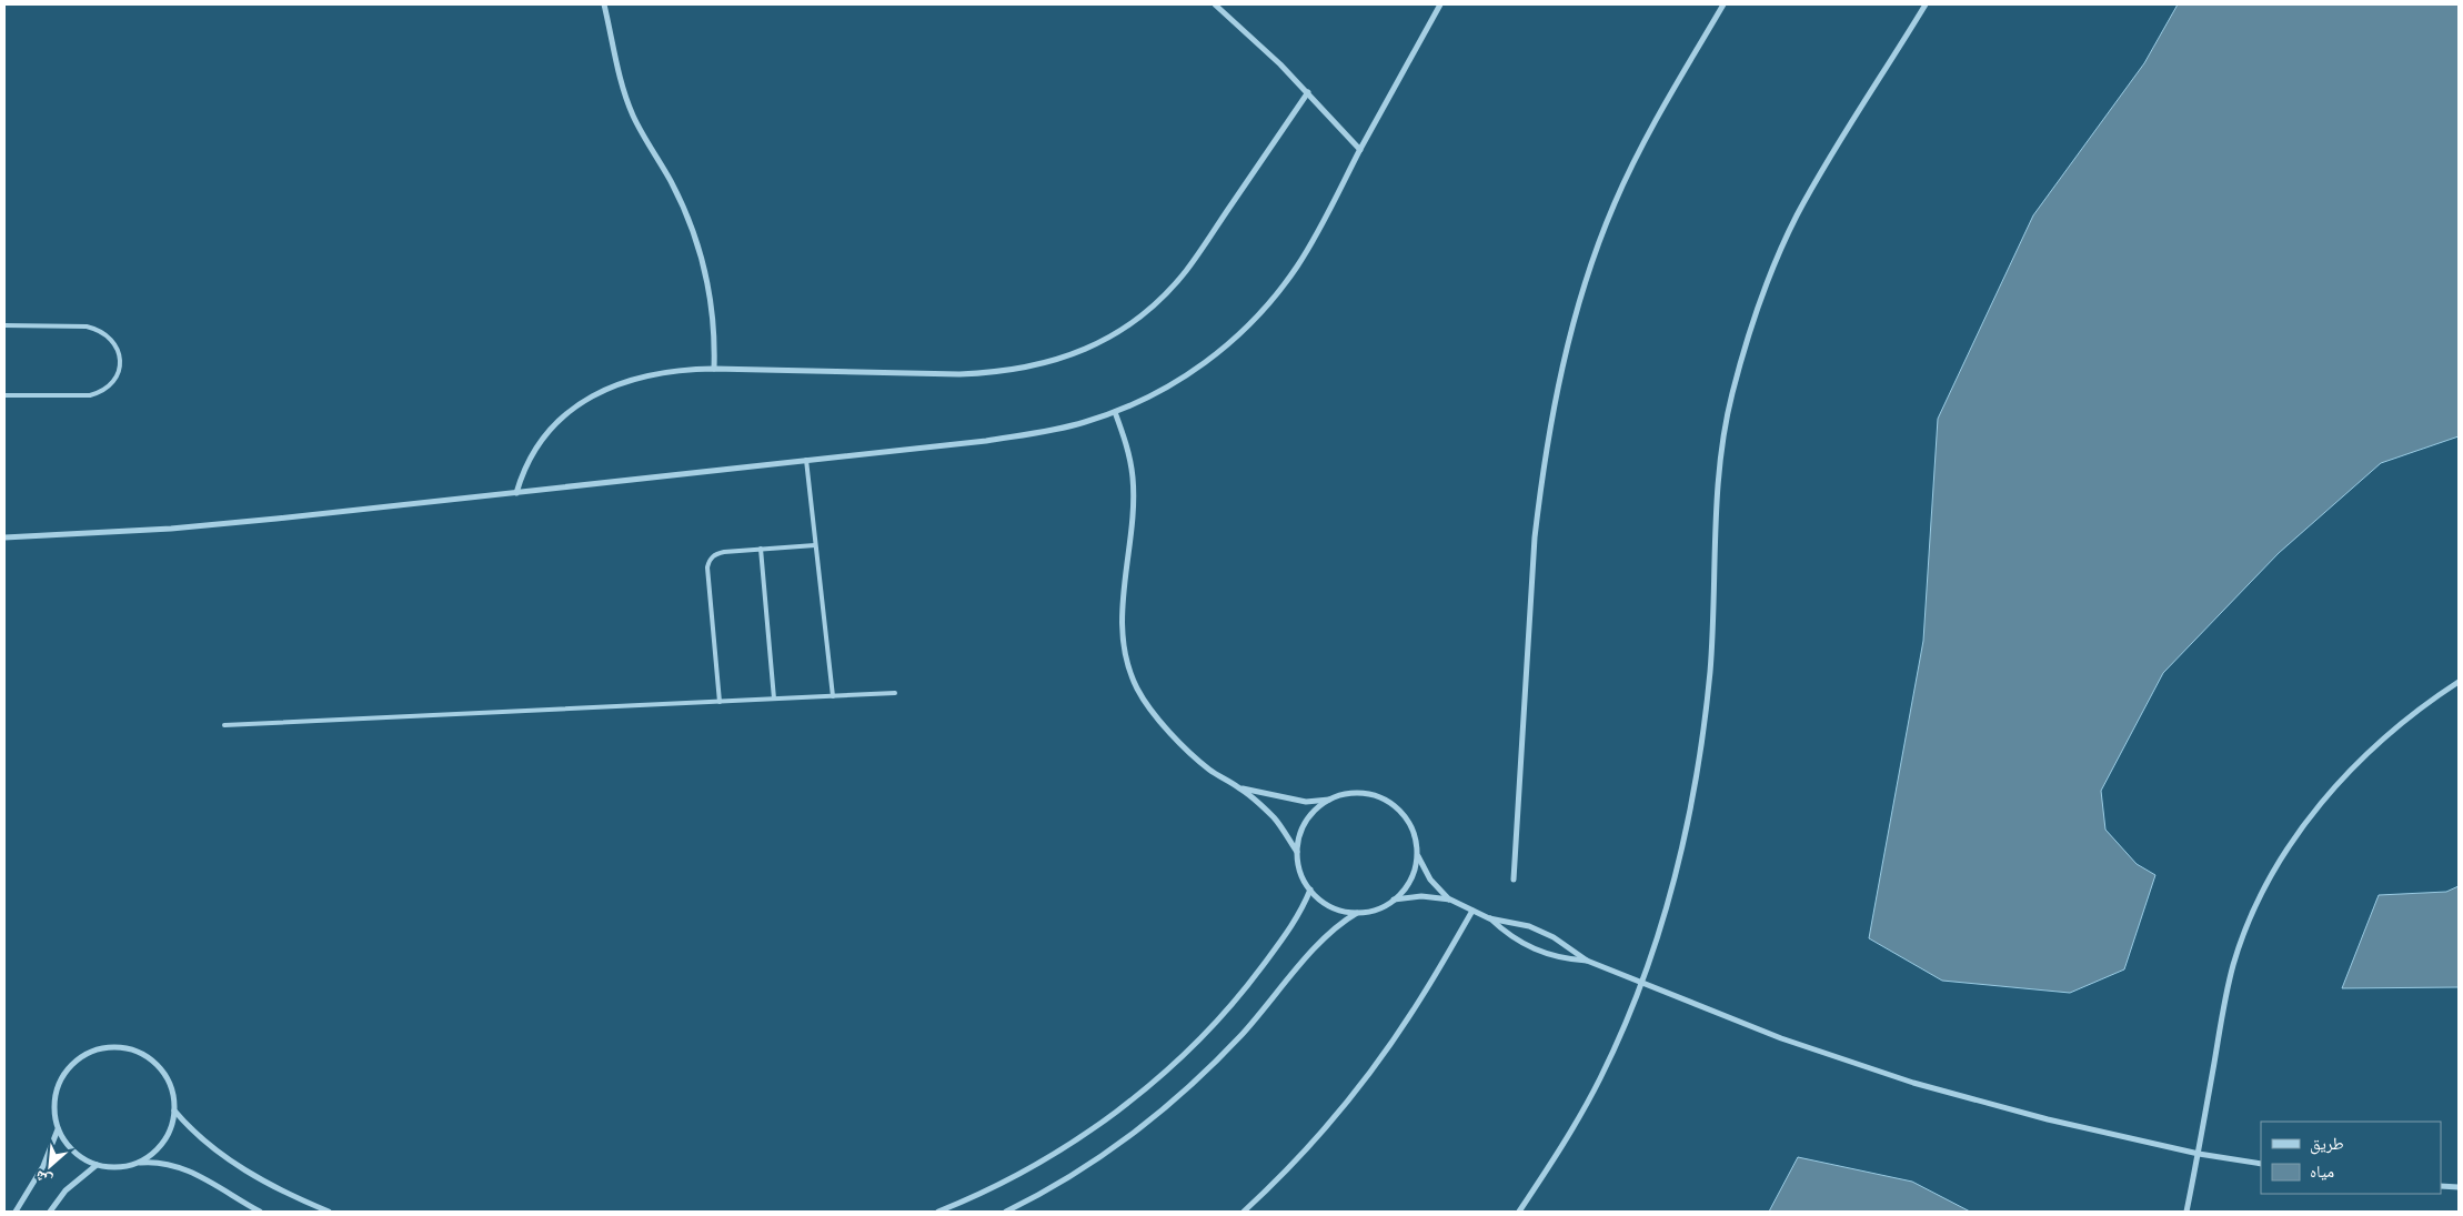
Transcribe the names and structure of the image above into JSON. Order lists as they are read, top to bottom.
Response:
{
  "legend": ["طريق", "مياه"],
  "north": "bottom left"
}
